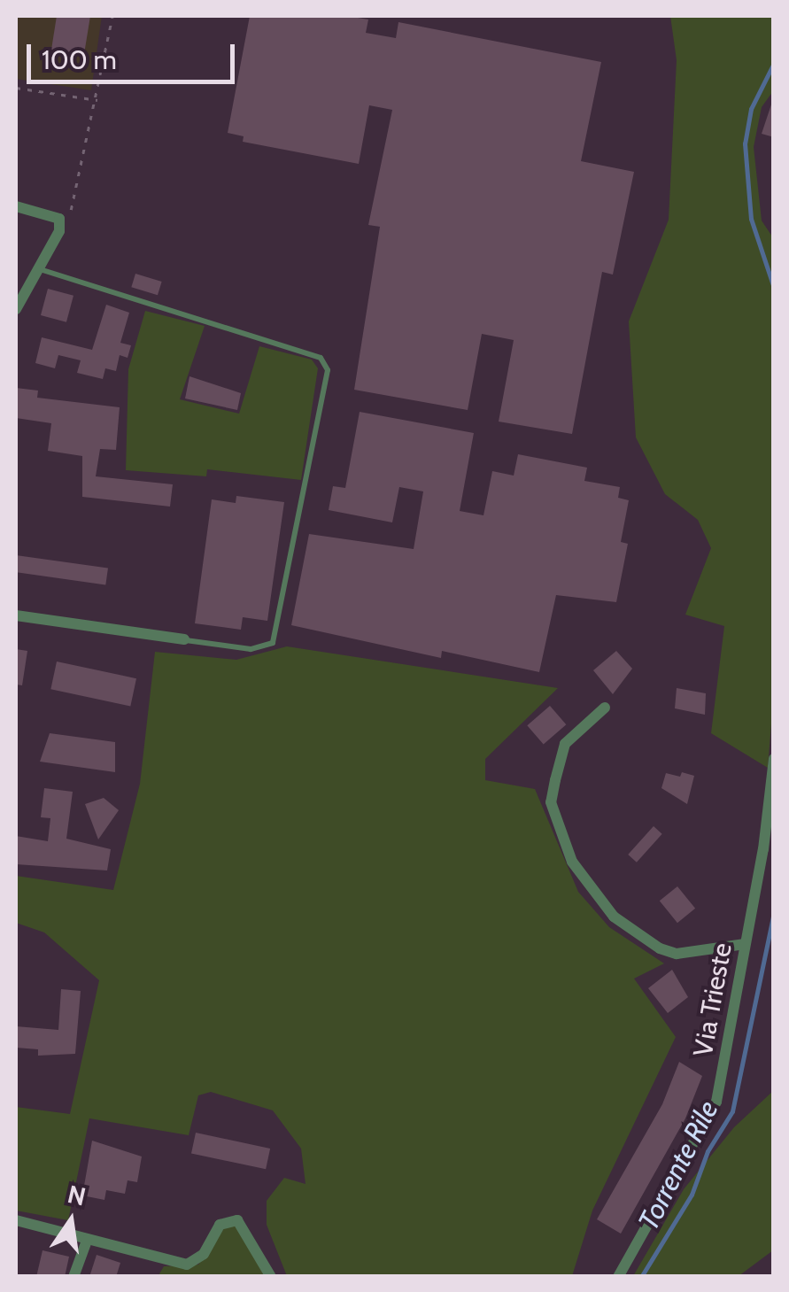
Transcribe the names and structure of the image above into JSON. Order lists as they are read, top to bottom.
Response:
{
  "streets": {
    "street": ["Via Trieste"]
  },
  "water": ["Torrente Rile"],
  "scale_bar": "100 m",
  "north": "top"
}
